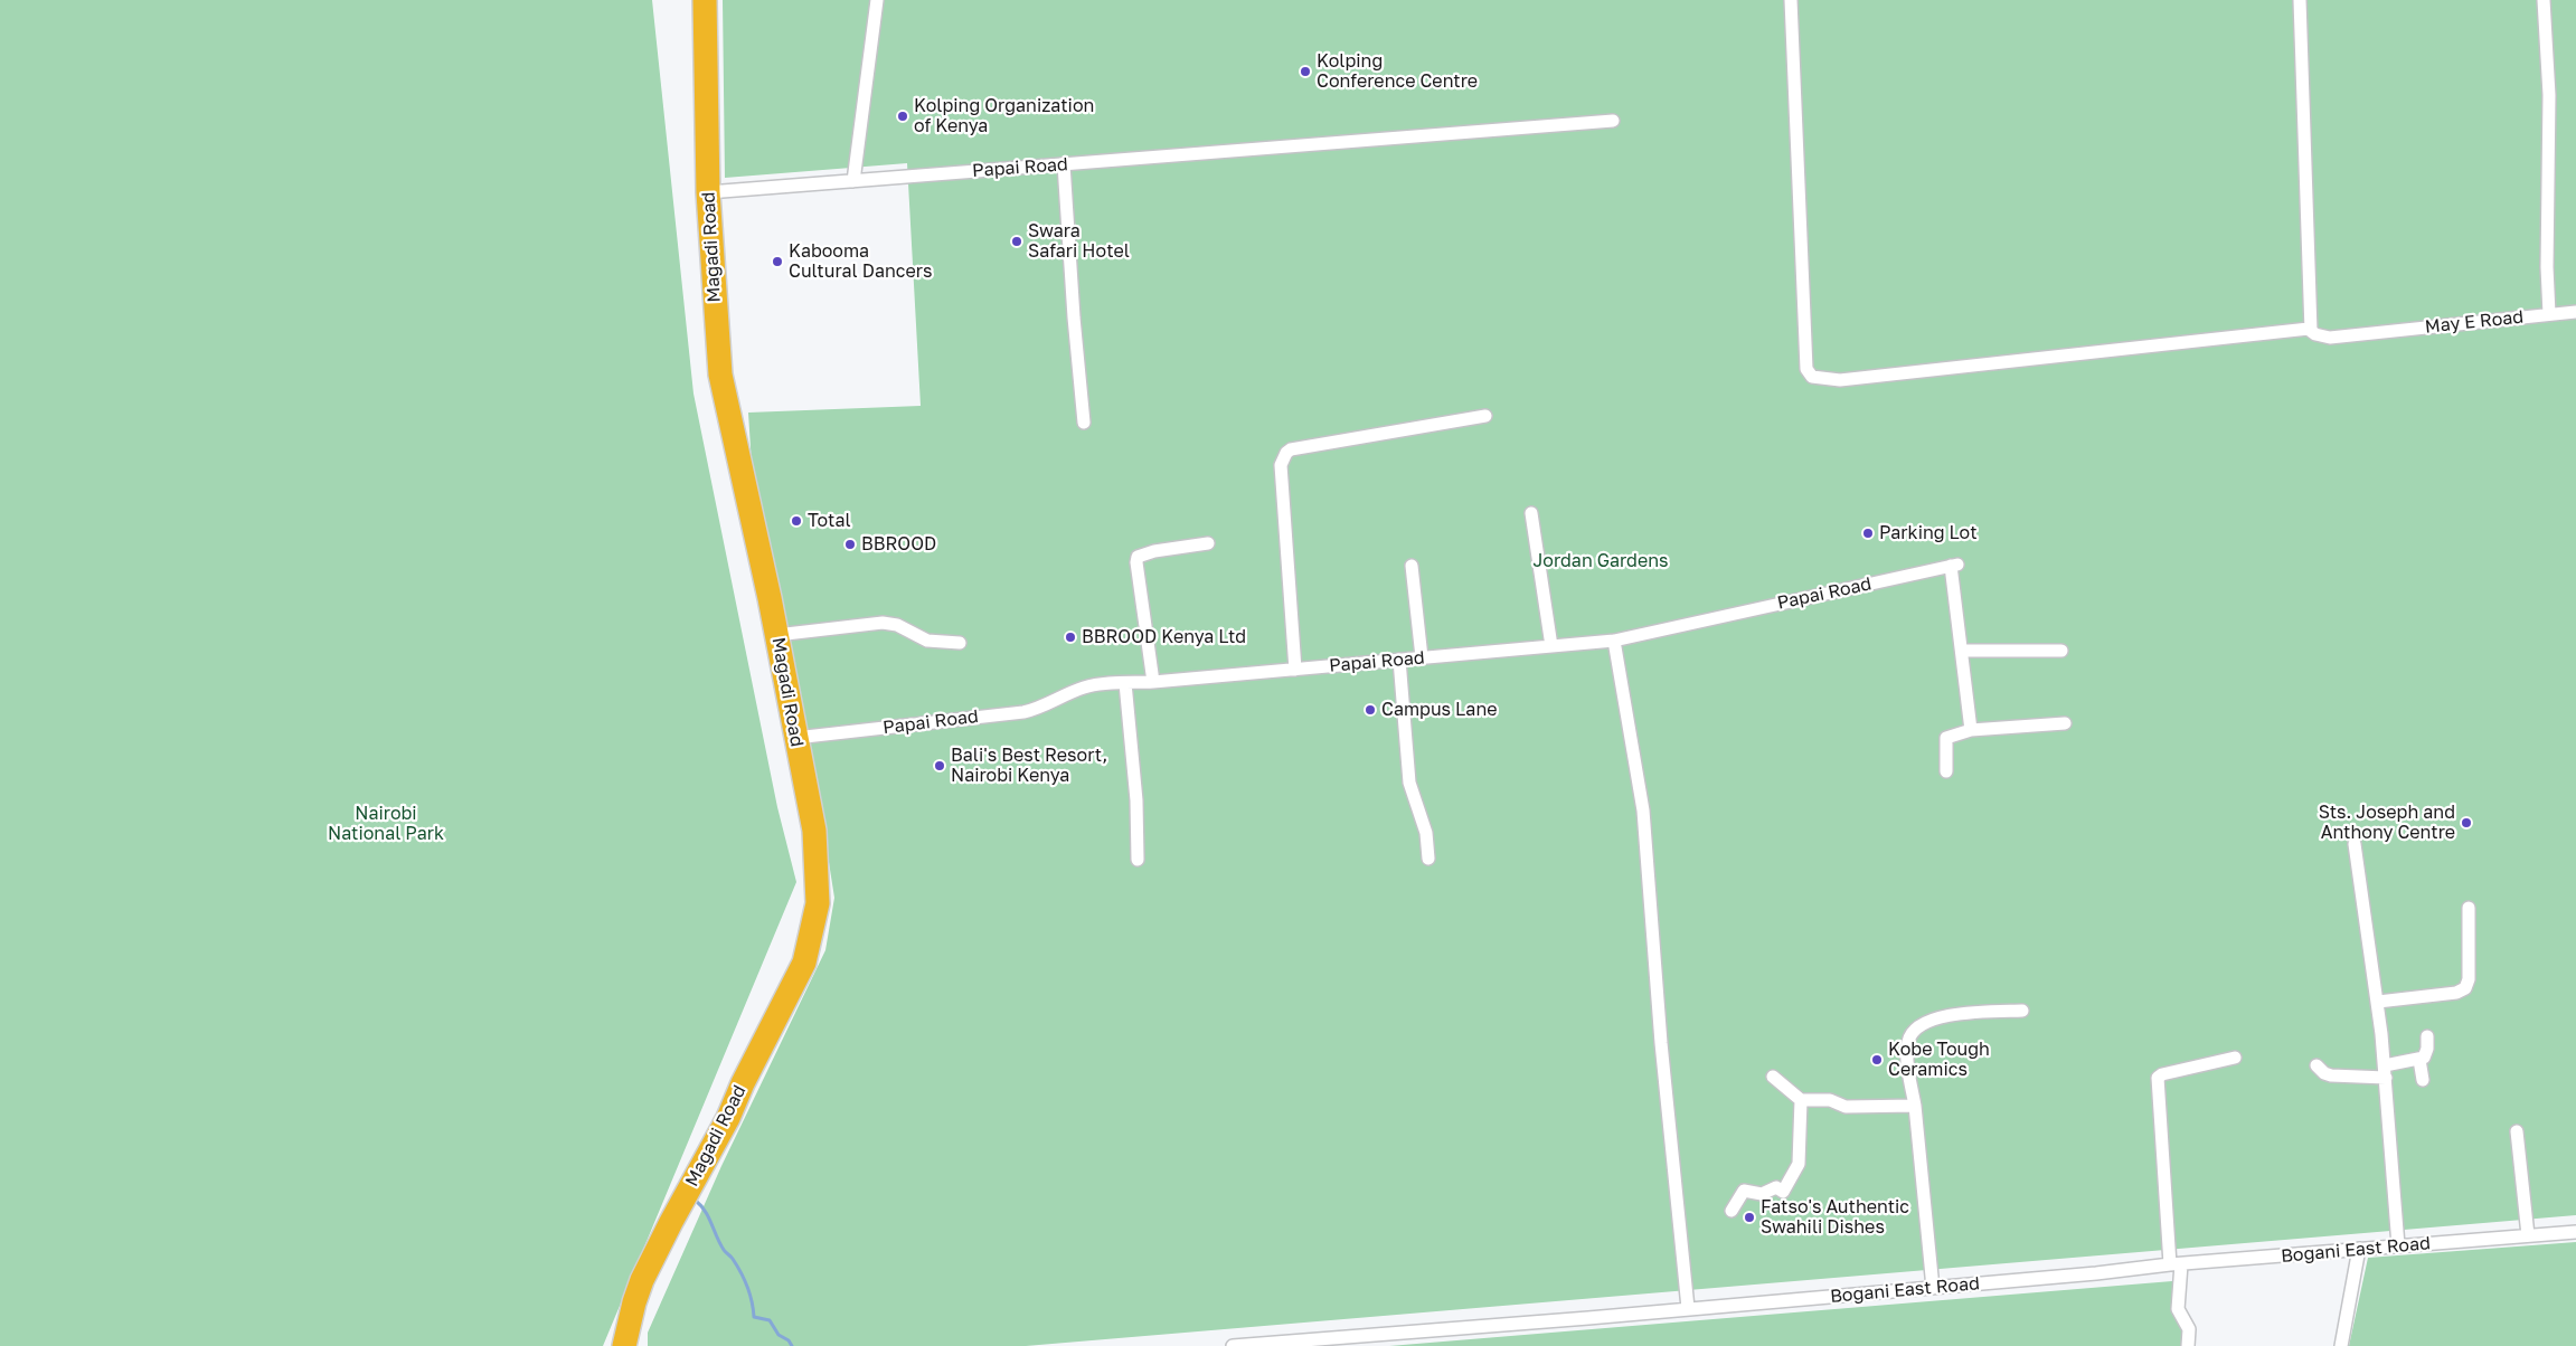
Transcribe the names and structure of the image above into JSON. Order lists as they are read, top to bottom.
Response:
{
  "streets": {
    "highway": ["Magadi Road"],
    "street": ["Papai Road", "May E Road", "Bogani East Road"]
  },
  "crossings": [
    ["Papai Road", "Magadi Road"]
  ],
  "parks": ["Jordan Gardens", "Nairobi National Park"],
  "places": [
    "Kolping Conference Centre",
    "Kolping Organization of Kenya",
    "Swara Safari Hotel",
    "Kabooma Cultural Dancers",
    "Total",
    "Parking Lot",
    "BBROOD",
    "BBROOD Kenya Ltd",
    "Campus Lane",
    "Bali's Best Resort, Nairobi Kenya",
    "Sts. Joseph and Anthony Centre",
    "Kobe Tough Ceramics",
    "Fatso's Authentic Swahili Dishes"
  ]
}
